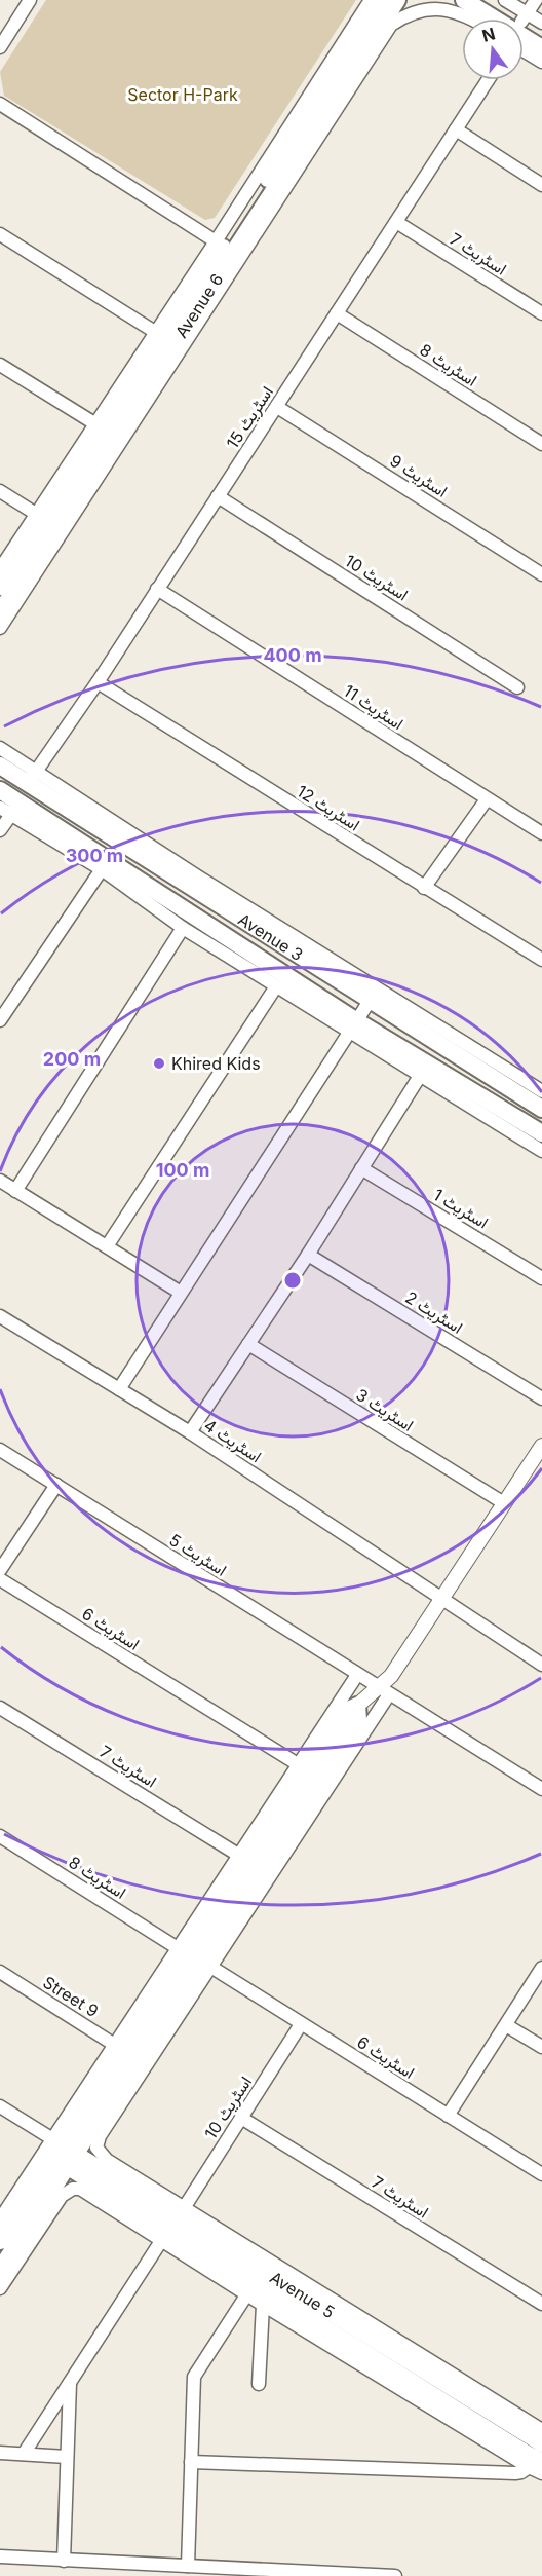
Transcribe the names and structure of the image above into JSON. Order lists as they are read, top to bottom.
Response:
{
  "streets": {
    "main road": ["Avenue 6", "Avenue 3", "Avenue 5"],
    "street": [
      "اسٹریٹ 7",
      "اسٹریٹ 8",
      "اسٹریٹ 15",
      "اسٹریٹ 9",
      "اسٹریٹ 10",
      "اسٹریٹ 11",
      "اسٹریٹ 12",
      "اسٹریٹ 1",
      "اسٹریٹ 2",
      "اسٹریٹ 3",
      "اسٹریٹ 4",
      "اسٹریٹ 5",
      "اسٹریٹ 6",
      "Street 9"
    ]
  },
  "crossings": [
    ["اسٹریٹ 7", "اسٹریٹ 15"],
    ["اسٹریٹ 7", "اسٹریٹ 10"],
    ["اسٹریٹ 8", "اسٹریٹ 15"],
    ["اسٹریٹ 15", "اسٹریٹ 9"],
    ["اسٹریٹ 15", "اسٹریٹ 10"],
    ["اسٹریٹ 15", "اسٹریٹ 11"],
    ["اسٹریٹ 15", "اسٹریٹ 12"],
    ["اسٹریٹ 15", "Avenue 3"],
    ["اسٹریٹ 10", "اسٹریٹ 6"]
  ],
  "parks": ["Sector H-Park"],
  "places": ["Khired Kids"],
  "north": "top",
  "rings": [
    "400 m",
    "300 m",
    "200 m",
    "100 m"
  ]
}
